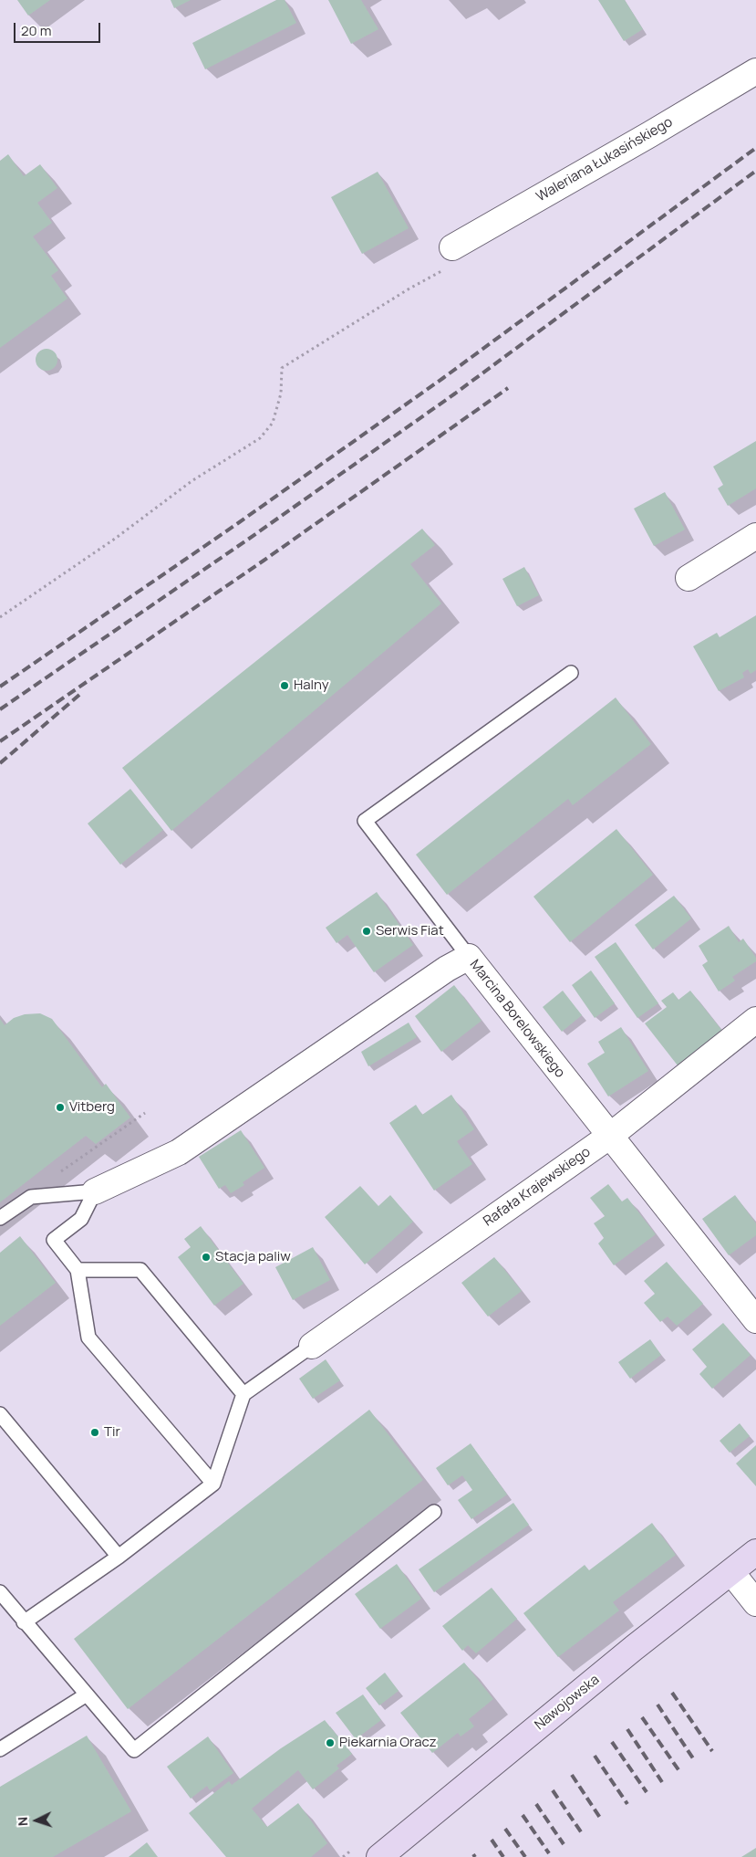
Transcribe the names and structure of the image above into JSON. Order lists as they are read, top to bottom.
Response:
{
  "streets": {
    "street": [
      "Waleriana Łukasińskiego",
      "Marcina Borelowskiego",
      "Rafała Krajewskiego",
      "Nawojowska"
    ]
  },
  "crossings": [
    ["Marcina Borelowskiego", "Rafała Krajewskiego"]
  ],
  "places": [
    "Halny",
    "Serwis Fiat",
    "Vitberg",
    "Stacja paliw",
    "Tir",
    "Piekarnia Oracz"
  ],
  "scale_bar": "20 m",
  "north": "left"
}
